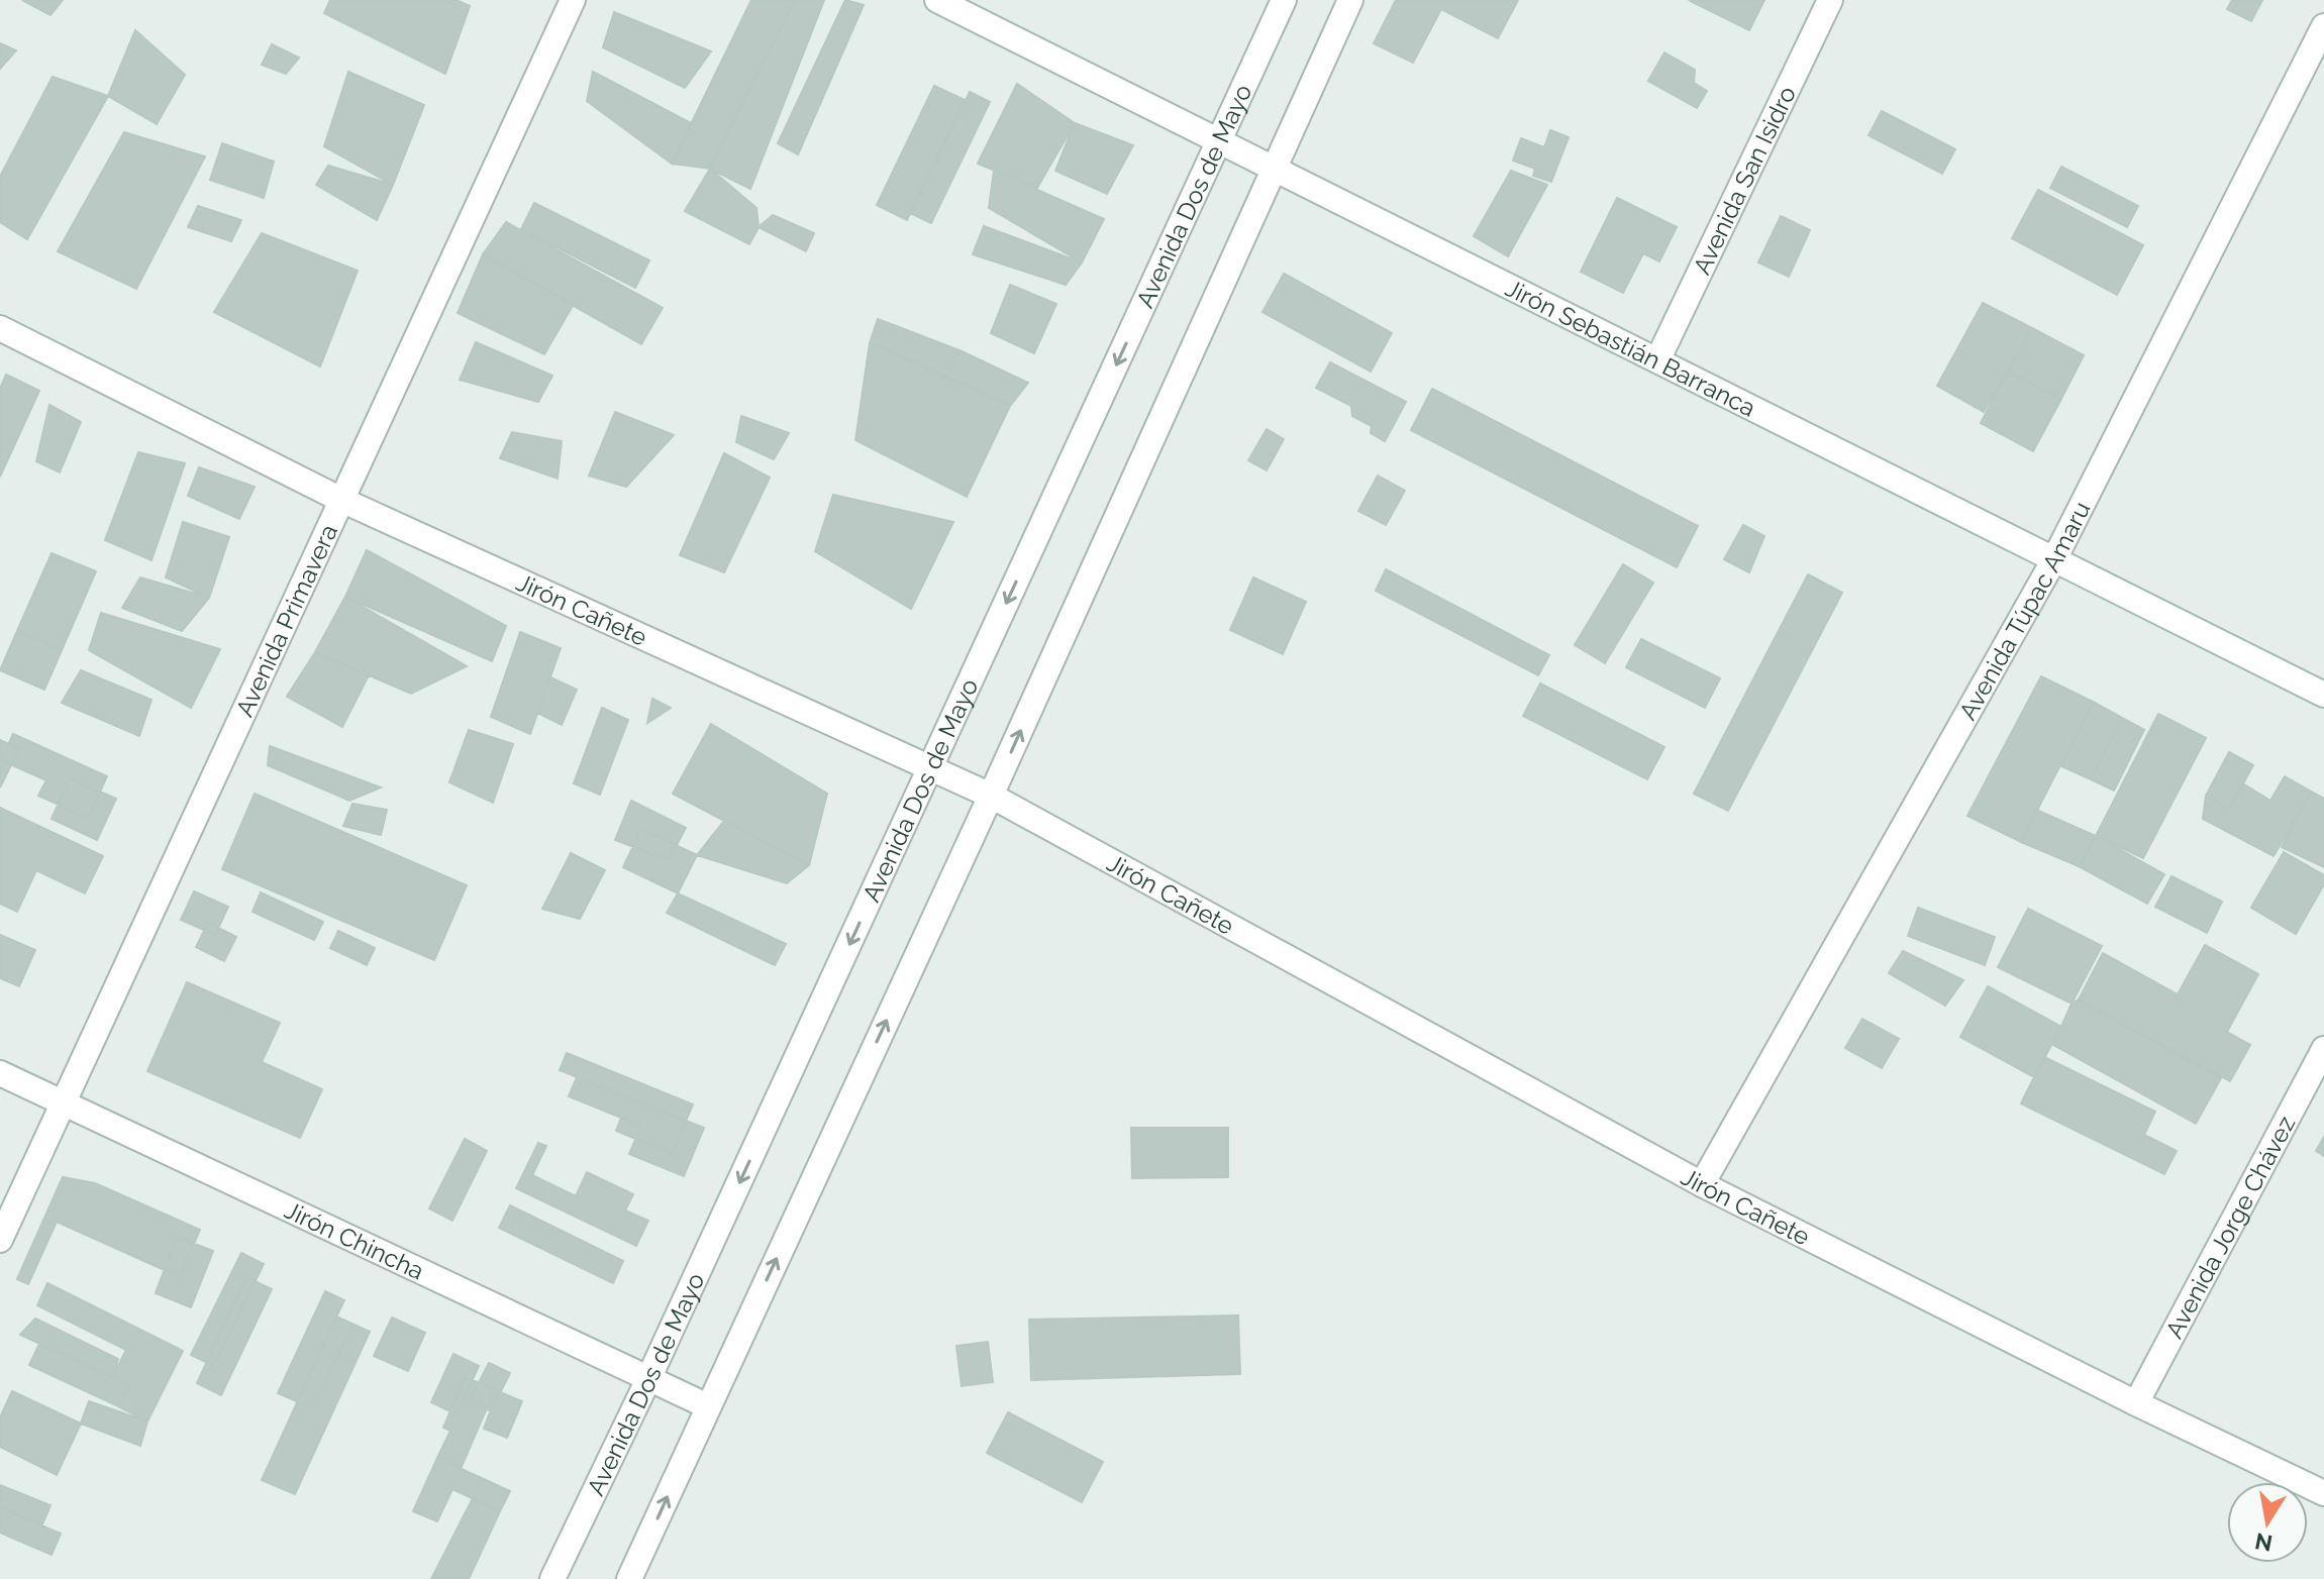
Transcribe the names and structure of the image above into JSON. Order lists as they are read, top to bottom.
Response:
{
  "streets": {
    "street": [
      "Avenida San Isidro",
      "Avenida Dos de Mayo",
      "Jirón Sebastián Barranca",
      "Jirón Cañete",
      "Avenida Túpac Amaru",
      "Avenida Primavera",
      "Avenida Jorge Chávez",
      "Jirón Chincha"
    ]
  },
  "crossings": [
    ["Avenida San Isidro", "Jirón Sebastián Barranca"],
    ["Avenida Dos de Mayo", "Jirón Sebastián Barranca"],
    ["Avenida Dos de Mayo", "Jirón Cañete"],
    ["Avenida Dos de Mayo", "Jirón Chincha"],
    ["Jirón Sebastián Barranca", "Avenida Túpac Amaru"],
    ["Jirón Cañete", "Avenida Túpac Amaru"],
    ["Jirón Cañete", "Avenida Primavera"],
    ["Jirón Cañete", "Avenida Jorge Chávez"],
    ["Avenida Primavera", "Jirón Chincha"]
  ],
  "north": "bottom"
}
